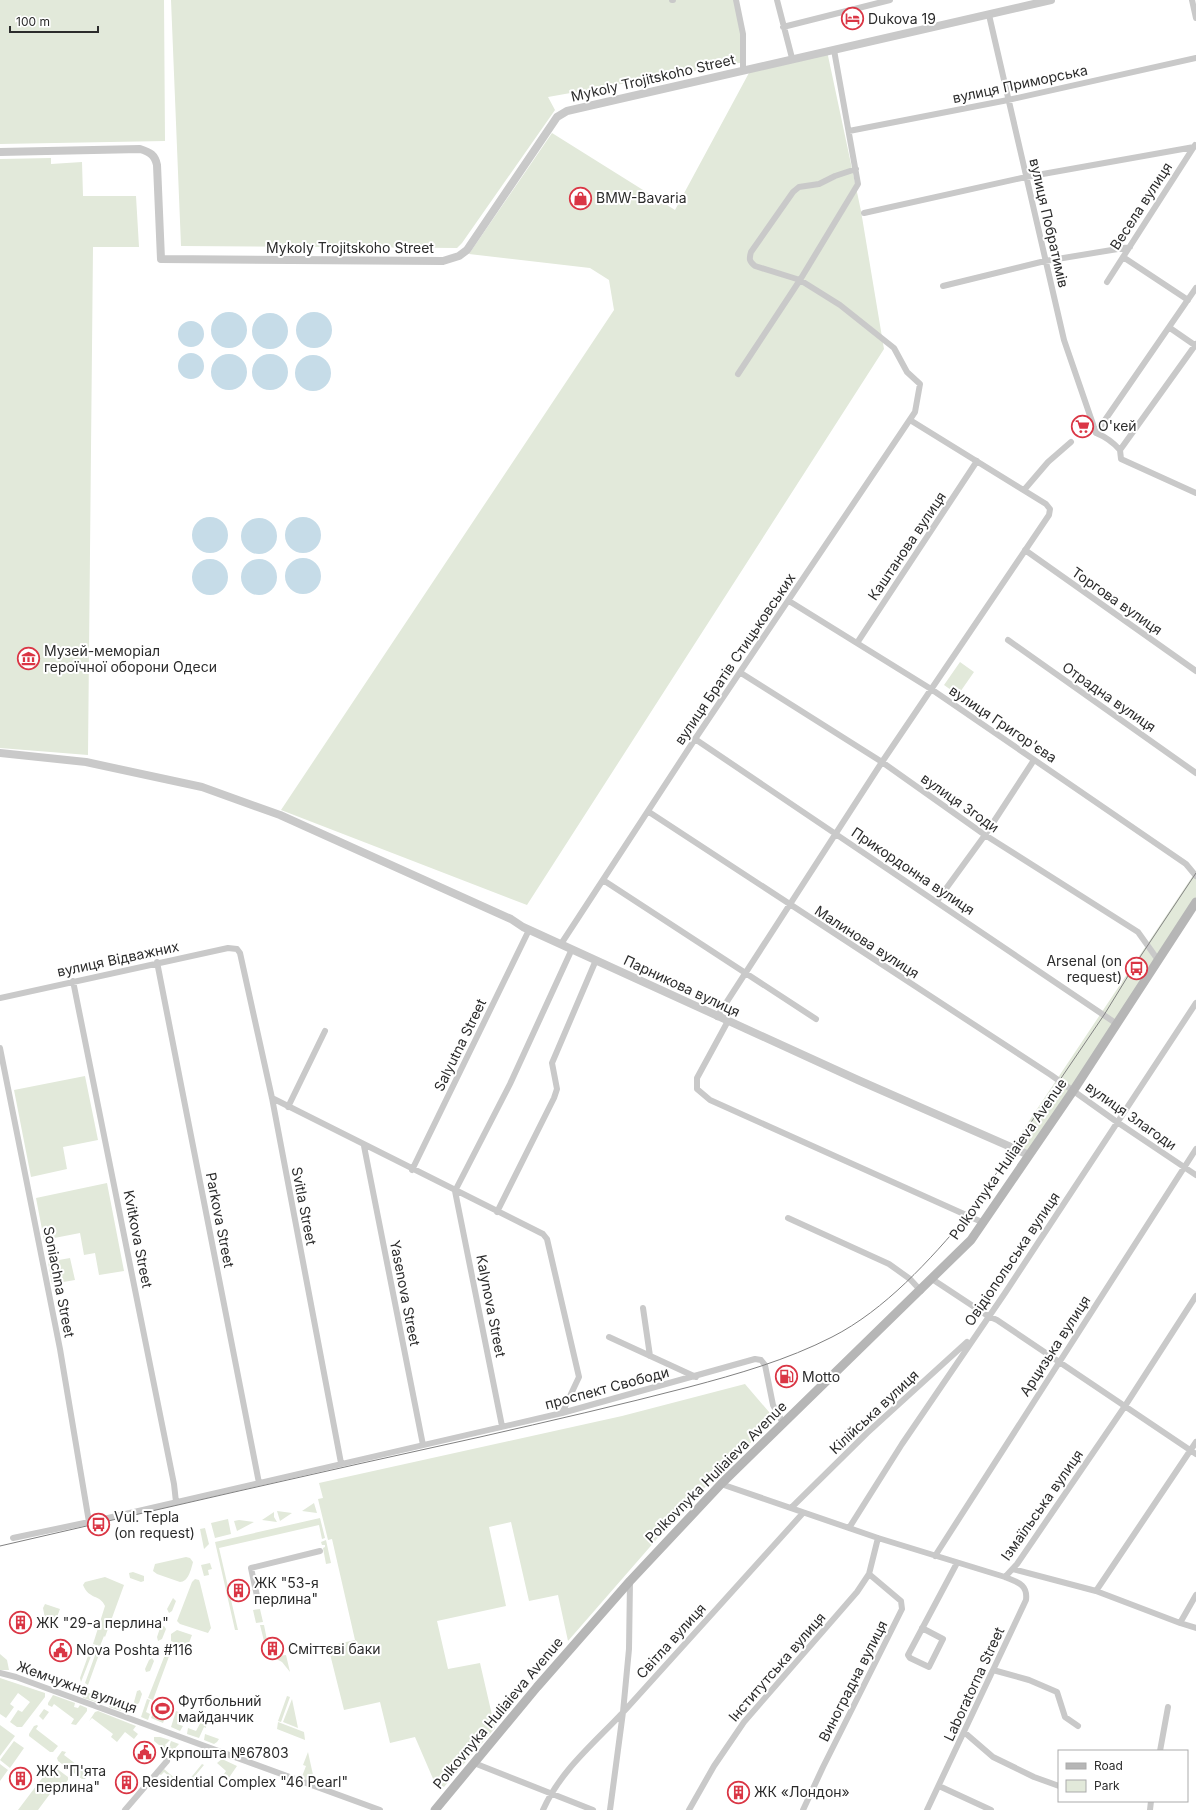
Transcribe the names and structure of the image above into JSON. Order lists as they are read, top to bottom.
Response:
{
  "streets": {
    "main road": ["Polkovnyka Huliaieva Avenue"],
    "street": [
      "Mykoly Trojitskoho Street",
      "вулиця Приморська",
      "Весела вулиця",
      "вулиця Побратимів",
      "Каштанова вулиця",
      "Торгова вулиця",
      "вулиця Братів Стицьковських",
      "Отрадна вулиця",
      "вулиця Григор'єва",
      "вулиця Згоди",
      "Прикордонна вулиця",
      "Малинова вулиця",
      "вулиця Відважних",
      "Парникова вулиця",
      "Salyutna Street",
      "вулиця Злагоди",
      "Svitla Street",
      "Parkova Street",
      "Kvitkova Street",
      "Овідіопольська вулиця",
      "Soniachna Street",
      "Yasenova Street",
      "Kalynova Street",
      "Арцизька вулиця",
      "проспект Свободи",
      "Кілійська вулиця",
      "Ізмаїльська вулиця",
      "Світла вулиця",
      "Інститутська вулиця",
      "Виноградна вулиця",
      "Laboratorna Street",
      "Жемчужна вулиця"
    ]
  },
  "crossings": [
    ["Mykoly Trojitskoho Street", "вулиця Побратимів"],
    ["вулиця Приморська", "вулиця Побратимів"],
    ["Каштанова вулиця", "вулиця Григор'єва"],
    ["вулиця Братів Стицьковських", "вулиця Григор'єва"],
    ["вулиця Братів Стицьковських", "вулиця Згоди"],
    ["вулиця Братів Стицьковських", "Прикордонна вулиця"],
    ["вулиця Братів Стицьковських", "Малинова вулиця"],
    ["вулиця Братів Стицьковських", "Парникова вулиця"],
    ["вулиця Згоди", "Polkovnyka Huliaieva Avenue"],
    ["Прикордонна вулиця", "Polkovnyka Huliaieva Avenue"],
    ["Малинова вулиця", "вулиця Злагоди"],
    ["Малинова вулиця", "Polkovnyka Huliaieva Avenue"],
    ["вулиця Відважних", "Svitla Street"],
    ["вулиця Відважних", "Parkova Street"],
    ["вулиця Відважних", "Kvitkova Street"],
    ["Парникова вулиця", "Salyutna Street"],
    ["Парникова вулиця", "Polkovnyka Huliaieva Avenue"],
    ["вулиця Злагоди", "Polkovnyka Huliaieva Avenue"],
    ["вулиця Злагоди", "Овідіопольська вулиця"],
    ["вулиця Злагоди", "Арцизька вулиця"],
    ["Polkovnyka Huliaieva Avenue", "проспект Свободи"],
    ["Polkovnyka Huliaieva Avenue", "Ізмаїльська вулиця"],
    ["Svitla Street", "проспект Свободи"],
    ["Parkova Street", "проспект Свободи"],
    ["Kvitkova Street", "проспект Свободи"],
    ["Овідіопольська вулиця", "Кілійська вулиця"],
    ["Овідіопольська вулиця", "Ізмаїльська вулиця"],
    ["Soniachna Street", "проспект Свободи"],
    ["Yasenova Street", "проспект Свободи"],
    ["Kalynova Street", "проспект Свободи"],
    ["Арцизька вулиця", "Ізмаїльська вулиця"],
    ["Кілійська вулиця", "Ізмаїльська вулиця"],
    ["Ізмаїльська вулиця", "Світла вулиця"],
    ["Ізмаїльська вулиця", "Інститутська вулиця"],
    ["Ізмаїльська вулиця", "Laboratorna Street"],
    ["Інститутська вулиця", "Виноградна вулиця"]
  ],
  "places": {
    "hotel": ["Dukova 19"],
    "shop": ["BMW-Bavaria"],
    "supermarket": ["О'кей"],
    "museum": ["Музей-меморіал героїчної оборони Одеси"],
    "bus stop": ["Arsenal (on request)", "Vul. Tepla (on request)"],
    "fuel station": ["Motto"],
    "building": [
      "ЖК \"53-я перлина\"",
      "ЖК \"29-а перлина\"",
      "Сміттєві баки",
      "ЖК \"П'ята перлина\"",
      "Residential Complex \"46 Pearl\"",
      "ЖК «Лондон»"
    ],
    "public building": ["Nova Poshta #116", "Укрпошта №67803"],
    "sports": ["Футбольний майданчик"]
  },
  "legend": ["Road", "Park"],
  "scale_bar": "100 m"
}
